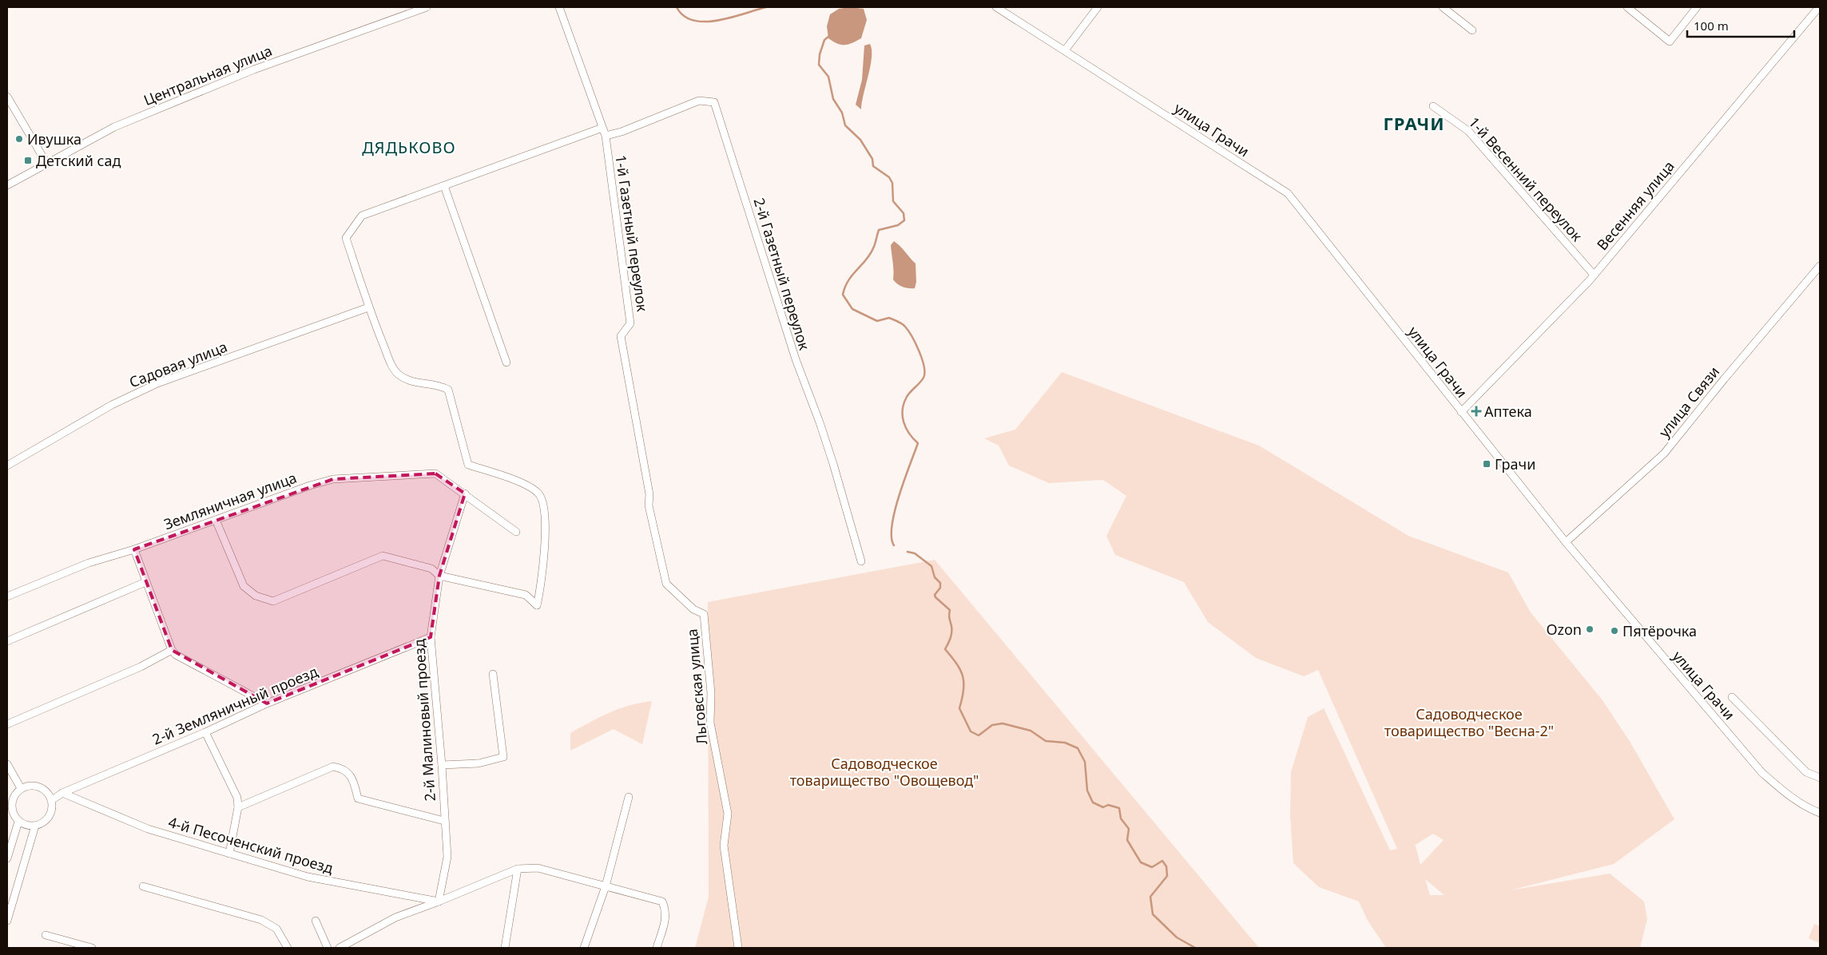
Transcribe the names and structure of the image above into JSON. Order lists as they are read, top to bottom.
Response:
{
  "streets": {
    "street": [
      "Центральная улица",
      "улица Грачи",
      "1-й Весенний переулок",
      "Весенняя улица",
      "1-й Газетный переулок",
      "2-й Газетный переулок",
      "Садовая улица",
      "улица Связи",
      "Земляничная улица",
      "Льговская улица",
      "2-й Земляничный проезд",
      "2-й Малиновый проезд",
      "4-й Песоченский проезд"
    ]
  },
  "crossings": [
    ["улица Грачи", "Весенняя улица"],
    ["улица Грачи", "улица Связи"],
    ["1-й Весенний переулок", "Весенняя улица"],
    ["1-й Газетный переулок", "2-й Газетный переулок"],
    ["1-й Газетный переулок", "Льговская улица"],
    ["Земляничная улица", "2-й Малиновый проезд"],
    ["2-й Земляничный проезд", "2-й Малиновый проезд"],
    ["2-й Земляничный проезд", "4-й Песоченский проезд"],
    ["2-й Малиновый проезд", "4-й Песоченский проезд"]
  ],
  "districts": ["ГРАЧИ", "ДЯДЬКОВО"],
  "parks": ["Садоводческое товарищество \"Весна-2\"", "Садоводческое товарищество \"Овощевод\""],
  "places": {
    "other": ["Ивушка", "Ozon", "Пятёрочка"],
    "transit": ["Детский сад", "Грачи"],
    "health": ["Аптека"]
  },
  "scale_bar": "100 m"
}
